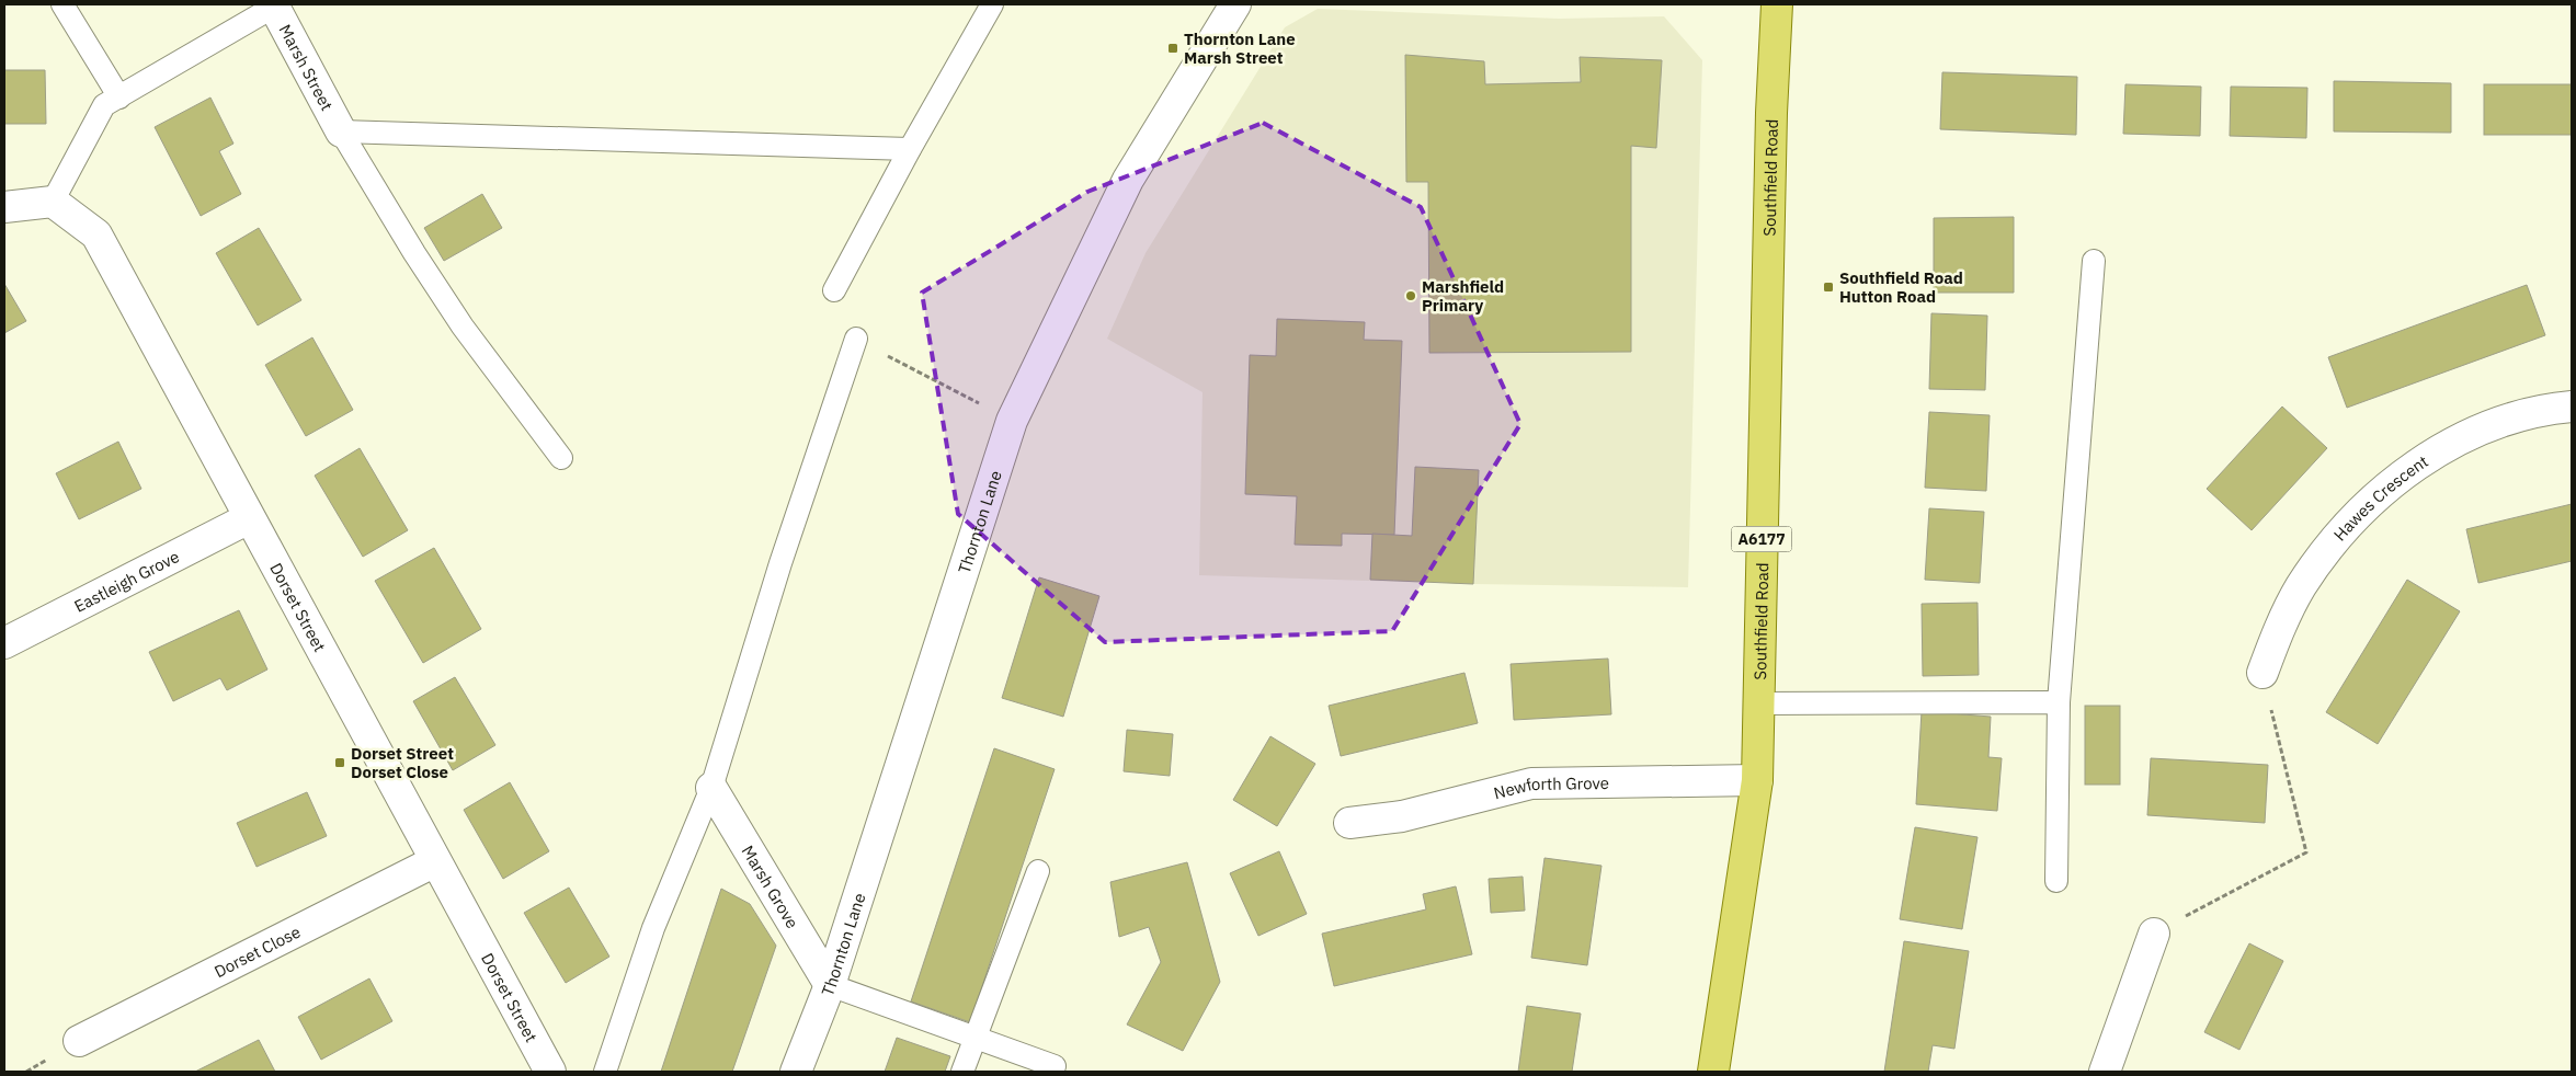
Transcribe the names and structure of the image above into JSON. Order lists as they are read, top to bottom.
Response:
{
  "streets": {
    "main road": ["Southfield Road", "A6177"],
    "street": [
      "Marsh Street",
      "Hawes Crescent",
      "Thornton Lane",
      "Eastleigh Grove",
      "Dorset Street",
      "Newforth Grove",
      "Marsh Grove",
      "Dorset Close"
    ]
  },
  "crossings": [
    ["Southfield Road", "Newforth Grove"],
    ["Thornton Lane", "Marsh Grove"],
    ["Eastleigh Grove", "Dorset Street"],
    ["Dorset Street", "Dorset Close"]
  ],
  "places": {
    "transit": ["Thornton Lane Marsh Street", "Southfield Road Hutton Road", "Dorset Street Dorset Close"],
    "other": ["Marshfield Primary"]
  }
}
